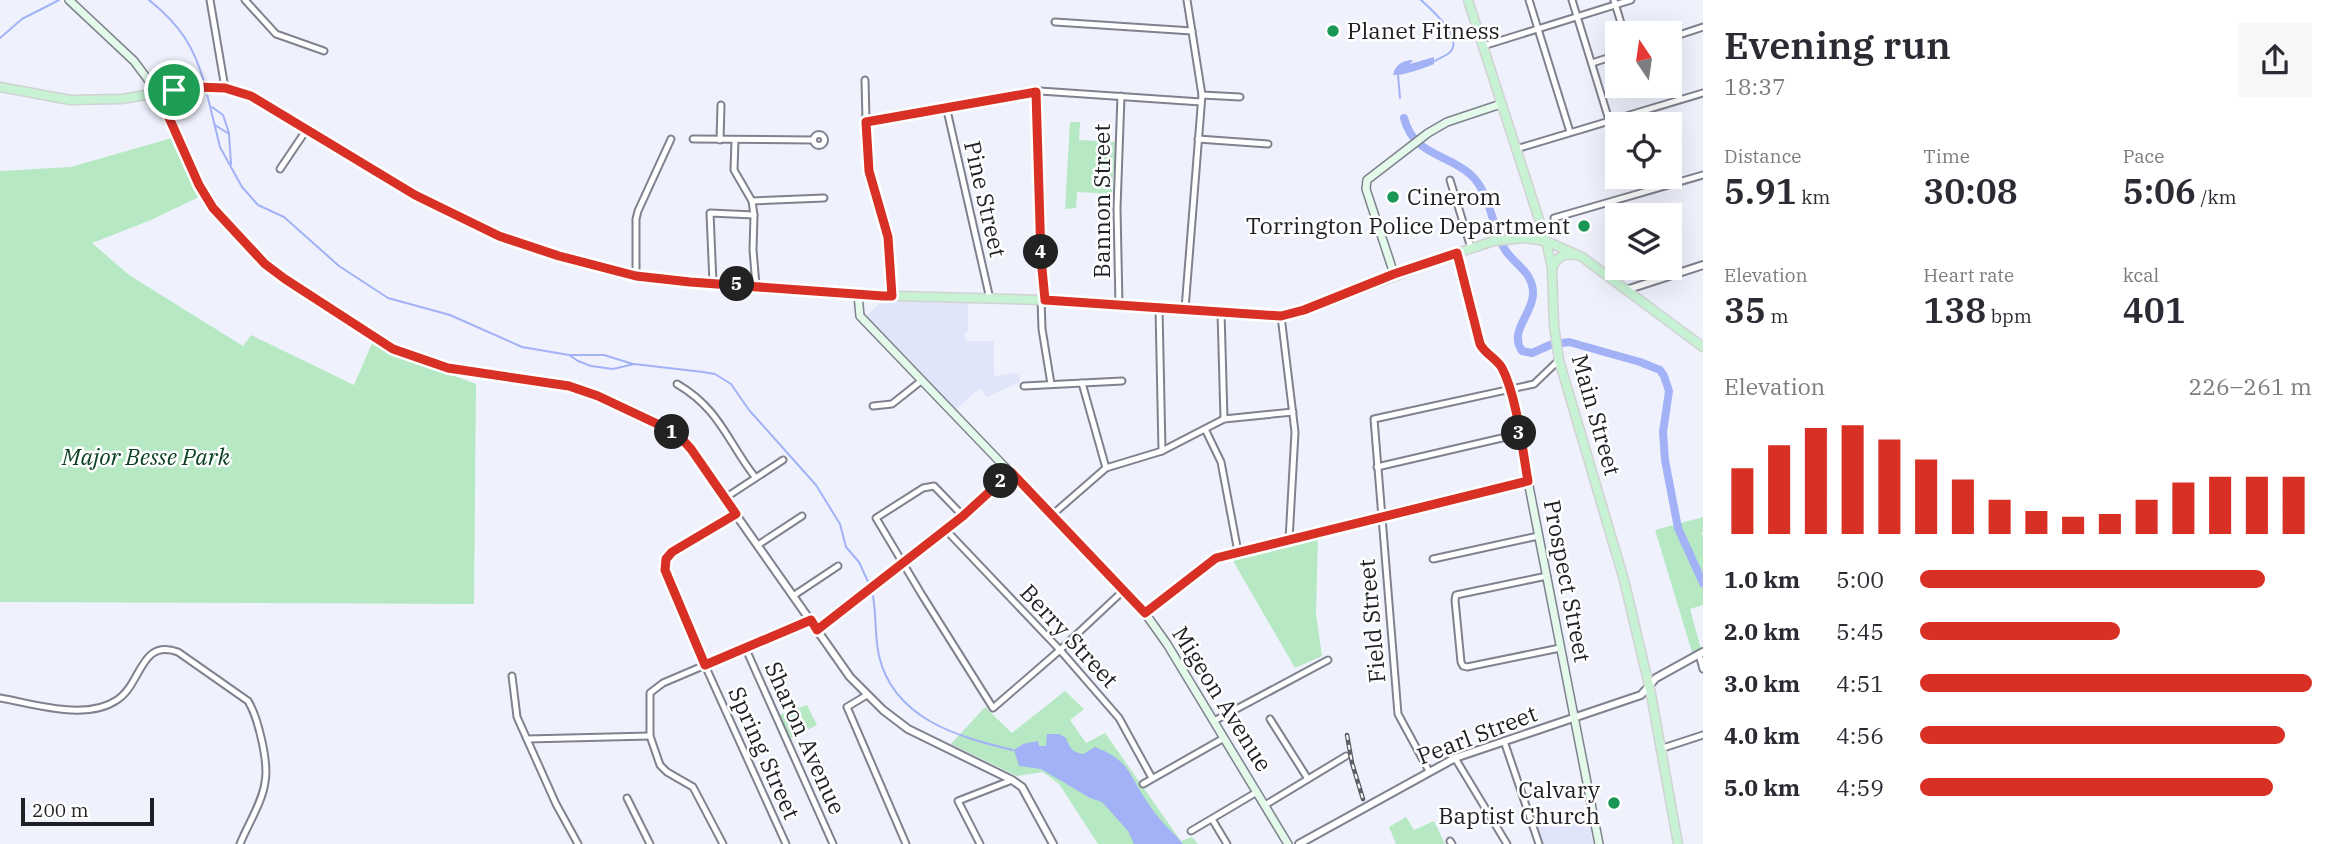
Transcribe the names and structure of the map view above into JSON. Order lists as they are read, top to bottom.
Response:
{
  "streets": {
    "main road": ["Main Street", "Prospect Street", "Migeon Avenue"],
    "street": [
      "Pine Street",
      "Bannon Street",
      "Field Street",
      "Berry Street",
      "Pearl Street",
      "Sharon Avenue",
      "Spring Street"
    ]
  },
  "crossings": [
    ["Main Street", "Pearl Street"],
    ["Prospect Street", "Field Street"],
    ["Prospect Street", "Pearl Street"],
    ["Field Street", "Pearl Street"]
  ],
  "parks": ["Major Besse Park"],
  "places": [
    "Planet Fitness",
    "Cinerom",
    "Torrington Police Department",
    "Calvary Baptist Church"
  ],
  "scale_bar": "200 m",
  "north": "top",
  "page": {
    "heading": ["Evening run", "18:37"],
    "stats": [
      ["Distance", "5.91 km"],
      ["Time", "30:08"],
      ["Pace", "5:06 /km"],
      ["Elevation", "35 m"],
      ["Heart rate", "138 bpm"],
      ["kcal", "401"]
    ],
    "pins": [
      "4",
      "5",
      "1",
      "3",
      "2"
    ],
    "chart": ["Elevation", "226–261 m"],
    "list": [
      {
        "name": "1.0 km",
        "note": "5:00"
      },
      {
        "name": "2.0 km",
        "note": "5:45"
      },
      {
        "name": "3.0 km",
        "note": "4:51"
      },
      {
        "name": "4.0 km",
        "note": "4:56"
      },
      {
        "name": "5.0 km",
        "note": "4:59"
      }
    ],
    "scale": "200 m"
  }
}
